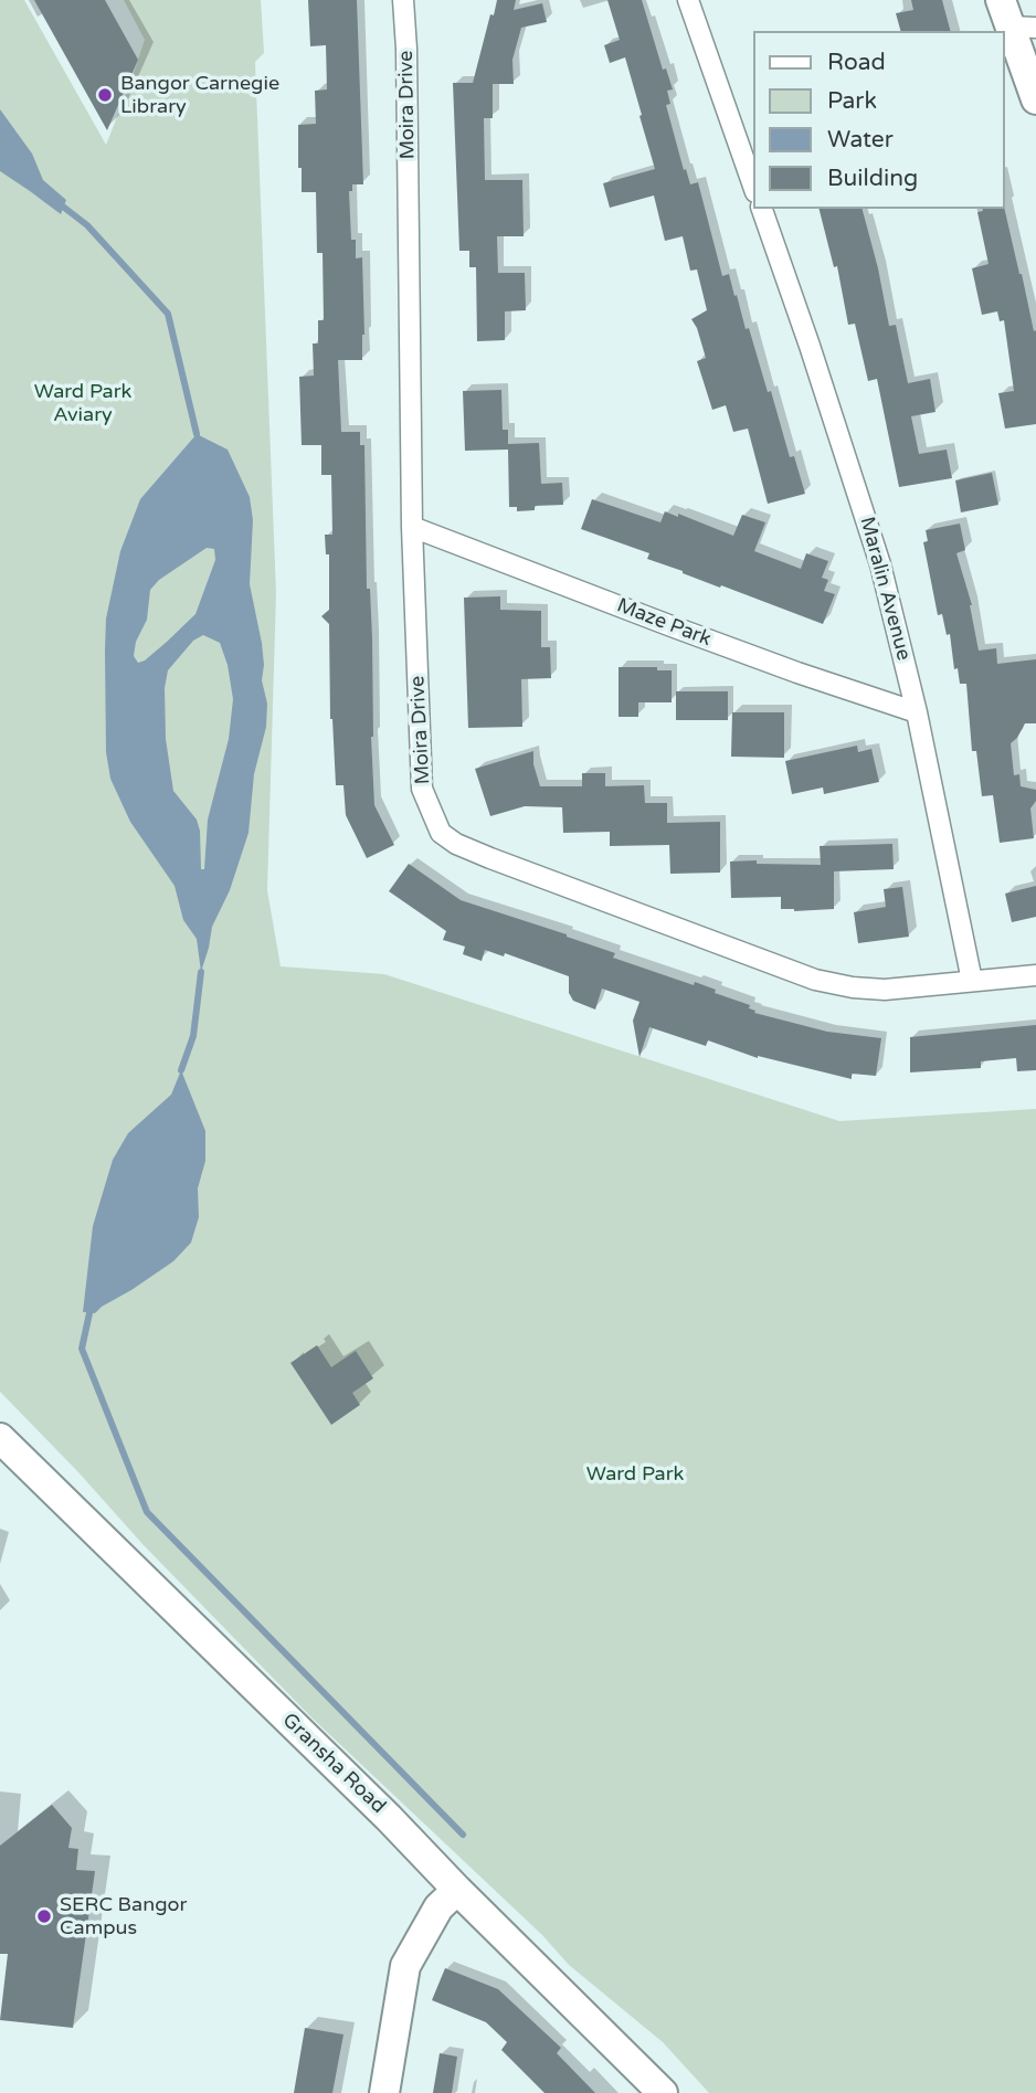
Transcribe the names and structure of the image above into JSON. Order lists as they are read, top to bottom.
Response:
{
  "streets": {
    "street": [
      "Moira Drive",
      "Maralin Avenue",
      "Maze Park",
      "Gransha Road"
    ]
  },
  "crossings": [
    ["Moira Drive", "Maralin Avenue"],
    ["Moira Drive", "Maze Park"],
    ["Maralin Avenue", "Maze Park"]
  ],
  "parks": ["Ward Park Aviary", "Ward Park"],
  "places": ["Bangor Carnegie Library", "SERC Bangor Campus"],
  "legend": [
    "Road",
    "Park",
    "Water",
    "Building"
  ]
}
